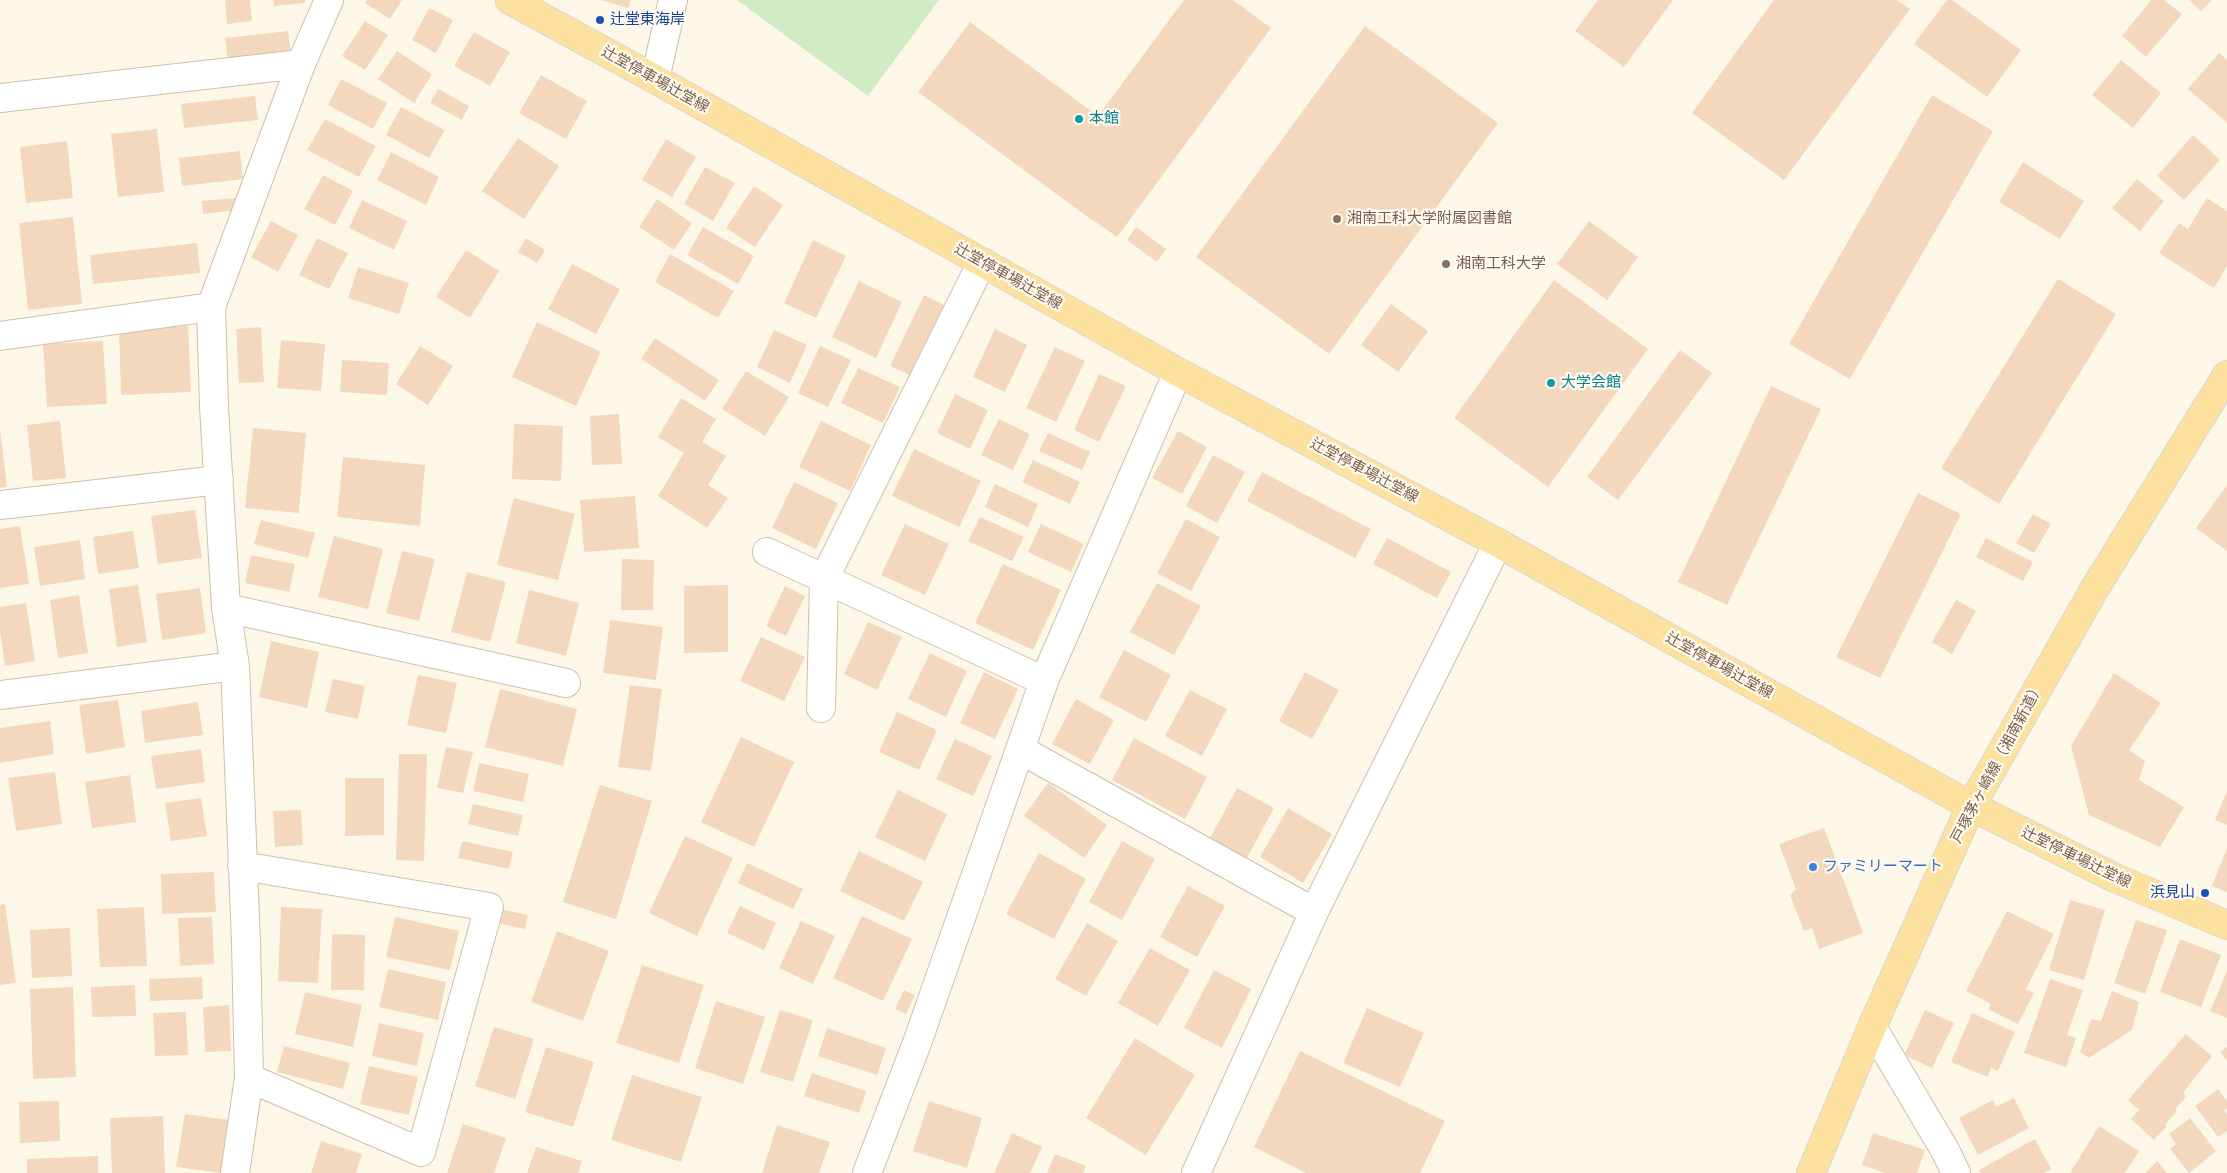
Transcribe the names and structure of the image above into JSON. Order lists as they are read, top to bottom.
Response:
{
  "streets": {
    "main road": ["辻堂停車場辻堂線", "戸塚茅ヶ崎線（湘南新道）"]
  },
  "crossings": [
    ["辻堂停車場辻堂線", "戸塚茅ヶ崎線（湘南新道）"]
  ],
  "places": [
    "辻堂東海岸",
    "本館",
    "湘南⼯科⼤学附属図書館",
    "湘南工科大学",
    "大学会館",
    "ファミリーマート",
    "浜見山"
  ]
}
